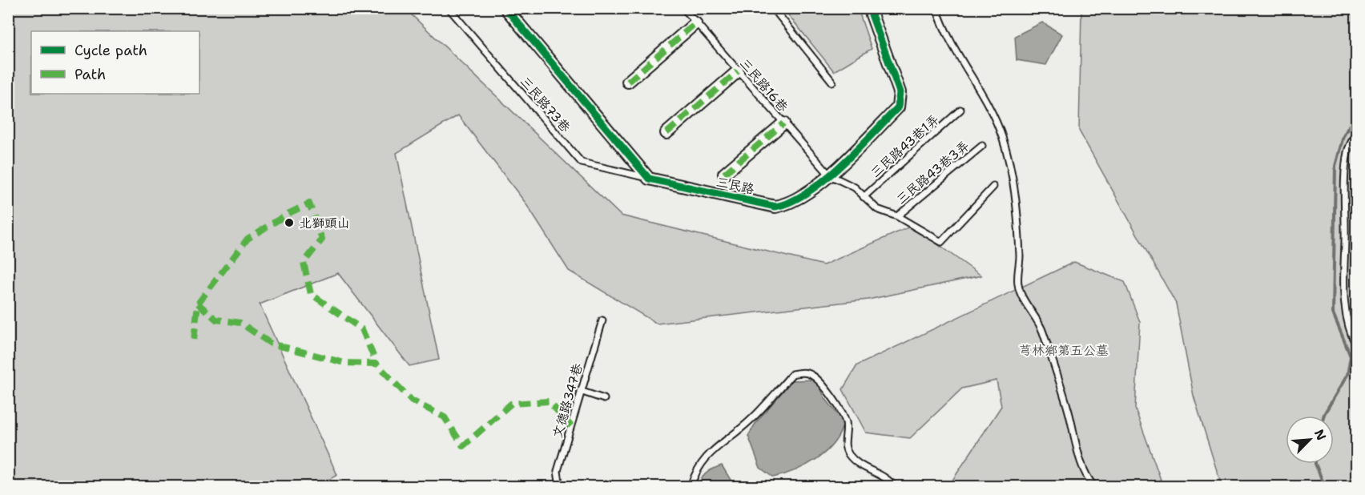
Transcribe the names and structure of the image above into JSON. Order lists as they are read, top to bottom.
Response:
{
  "streets": {
    "street": ["三民路"],
    "lane": [
      "三民路16巷",
      "三民路73巷",
      "三民路43巷1弄",
      "三民路43巷3弄",
      "文德路347巷"
    ]
  },
  "crossings": [
    ["三民路16巷", "三民路"],
    ["三民路73巷", "三民路"]
  ],
  "parks": ["芎林鄉第五公墓"],
  "places": ["北獅頭山"],
  "legend": ["Cycle path", "Path"],
  "north": "top right"
}
